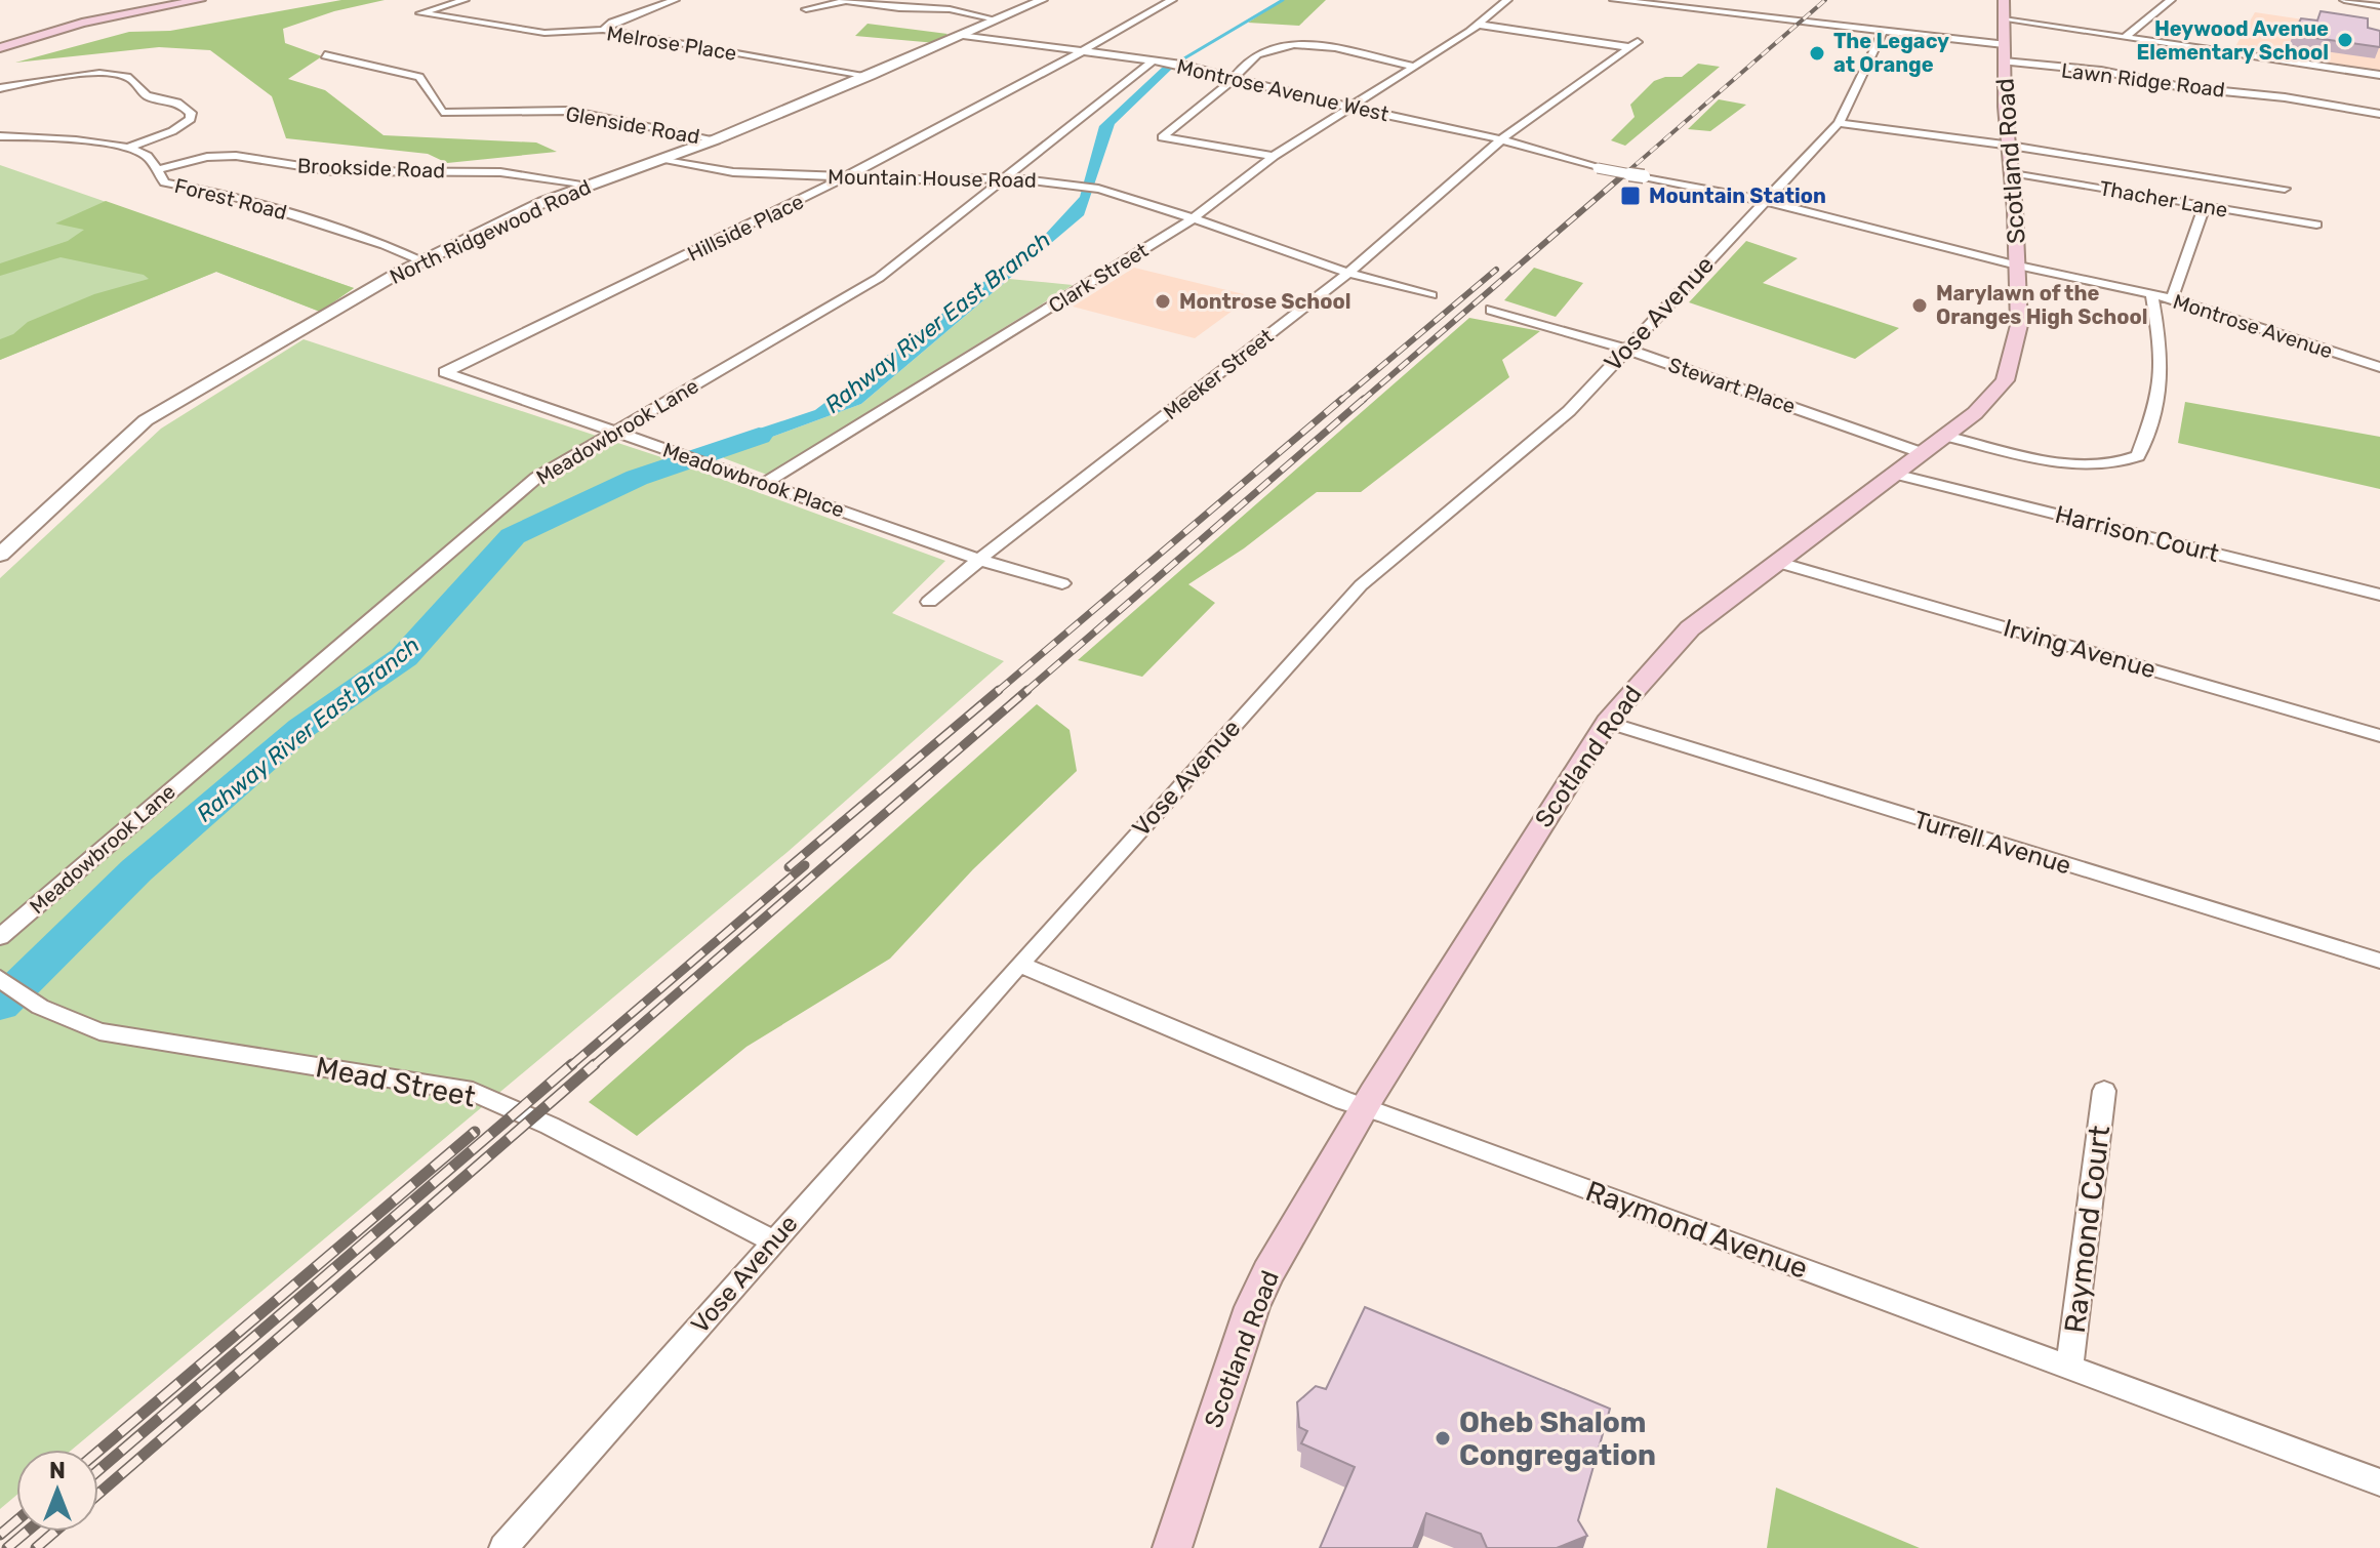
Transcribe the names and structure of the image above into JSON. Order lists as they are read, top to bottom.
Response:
{
  "streets": {
    "main road": ["Scotland Road"],
    "street": [
      "Melrose Place",
      "Lawn Ridge Road",
      "Montrose Avenue West",
      "Glenside Road",
      "Brookside Road",
      "Mountain House Road",
      "Forest Road",
      "Thacher Lane",
      "Hillside Place",
      "North Ridgewood Road",
      "Clark Street",
      "Vose Avenue",
      "Montrose Avenue",
      "Meeker Street",
      "Stewart Place",
      "Meadowbrook Lane",
      "Meadowbrook Place",
      "Harrison Court",
      "Irving Avenue",
      "Turrell Avenue",
      "Mead Street",
      "Raymond Avenue",
      "Raymond Court"
    ]
  },
  "crossings": [
    ["Melrose Place", "North Ridgewood Road"],
    ["Lawn Ridge Road", "Scotland Road"],
    ["Montrose Avenue West", "Hillside Place"],
    ["Montrose Avenue West", "North Ridgewood Road"],
    ["Montrose Avenue West", "Clark Street"],
    ["Montrose Avenue West", "Montrose Avenue"],
    ["Montrose Avenue West", "Meeker Street"],
    ["Montrose Avenue West", "Meadowbrook Lane"],
    ["Glenside Road", "North Ridgewood Road"],
    ["Scotland Road", "Thacher Lane"],
    ["Scotland Road", "Montrose Avenue"],
    ["Scotland Road", "Stewart Place"],
    ["Scotland Road", "Harrison Court"],
    ["Scotland Road", "Irving Avenue"],
    ["Scotland Road", "Turrell Avenue"],
    ["Scotland Road", "Raymond Avenue"],
    ["Brookside Road", "Forest Road"],
    ["Brookside Road", "North Ridgewood Road"],
    ["Mountain House Road", "Hillside Place"],
    ["Mountain House Road", "North Ridgewood Road"],
    ["Mountain House Road", "Clark Street"],
    ["Mountain House Road", "Meeker Street"],
    ["Mountain House Road", "Meadowbrook Lane"],
    ["Forest Road", "North Ridgewood Road"],
    ["Hillside Place", "Meadowbrook Place"],
    ["Clark Street", "Meeker Street"],
    ["Clark Street", "Meadowbrook Place"],
    ["Vose Avenue", "Montrose Avenue"],
    ["Vose Avenue", "Stewart Place"],
    ["Vose Avenue", "Mead Street"],
    ["Vose Avenue", "Raymond Avenue"],
    ["Meeker Street", "Meadowbrook Place"],
    ["Meadowbrook Lane", "Meadowbrook Place"],
    ["Raymond Avenue", "Raymond Court"]
  ],
  "water": ["Rahway River East Branch"],
  "places": {
    "other": [
      "Heywood Avenue Elementary School",
      "The Legacy at Orange",
      "Montrose School",
      "Marylawn of the Oranges High School",
      "Oheb Shalom Congregation"
    ],
    "transit": ["Mountain Station"]
  },
  "north": "top"
}
